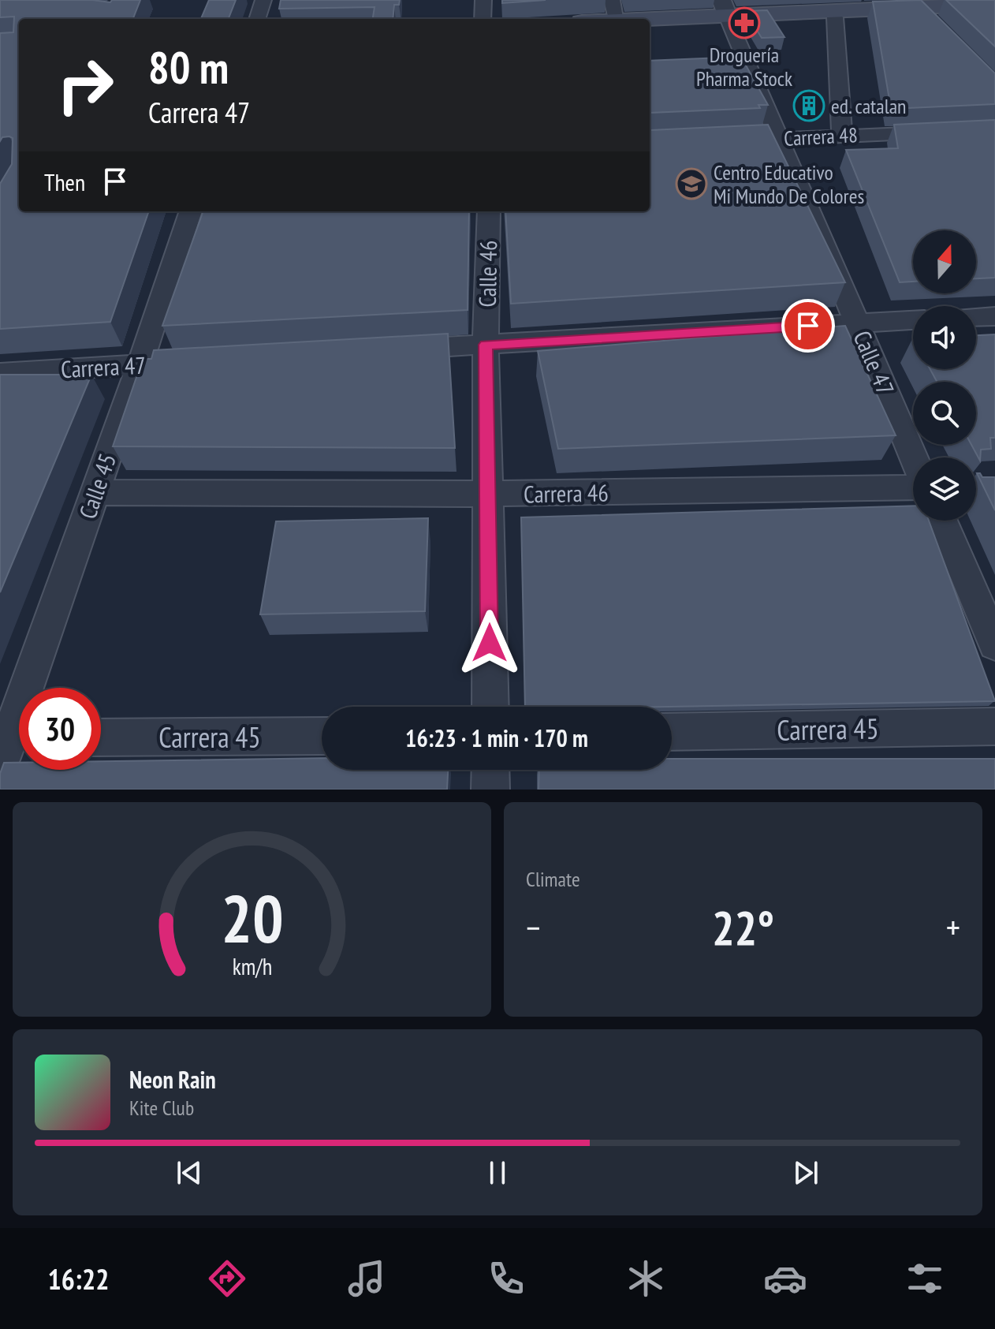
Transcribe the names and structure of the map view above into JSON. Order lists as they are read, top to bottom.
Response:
{
  "streets": {
    "street": [
      "Carrera 48",
      "Calle 46",
      "Calle 47",
      "Carrera 47",
      "Calle 45",
      "Carrera 46",
      "Carrera 45"
    ]
  },
  "crossings": [
    ["Carrera 48", "Calle 47"],
    ["Calle 46", "Carrera 46"],
    ["Carrera 47", "Calle 45"],
    ["Calle 45", "Carrera 46"]
  ],
  "places": {
    "pharmacy": ["Droguería Pharma Stock"],
    "building": ["ed. catalan"],
    "school or university": ["Centro Educativo Mi Mundo De Colores"]
  },
  "north": "top",
  "page": {
    "turn": ["80 m", "Carrera 47"],
    "then": "Then",
    "limit": "30",
    "trip": "16:23 · 1 min · 170 m",
    "tile": "Climate",
    "heat": ["−", "22°", "+"],
    "song": ["Neon Rain", "Kite Club"],
    "tabs": "16:22",
    "gauge": ["20", "km/h"]
  }
}
